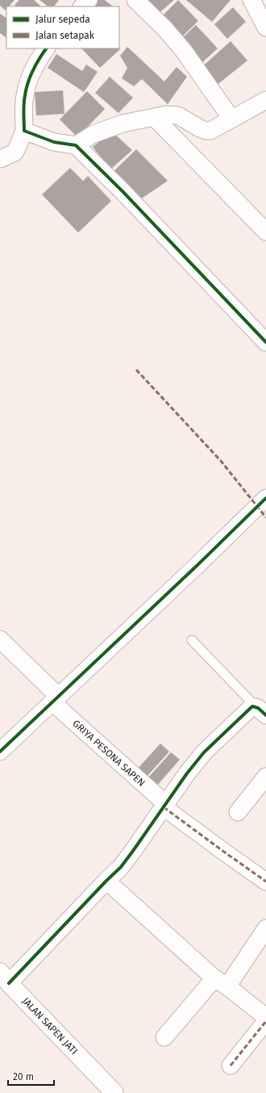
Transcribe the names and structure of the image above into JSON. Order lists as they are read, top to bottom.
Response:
{
  "streets": {
    "street": ["GRIYA PESONA SAPEN", "JALAN SAPEN JATI"]
  },
  "legend": ["Jalur sepeda", "Jalan setapak"],
  "scale_bar": "20 m"
}
